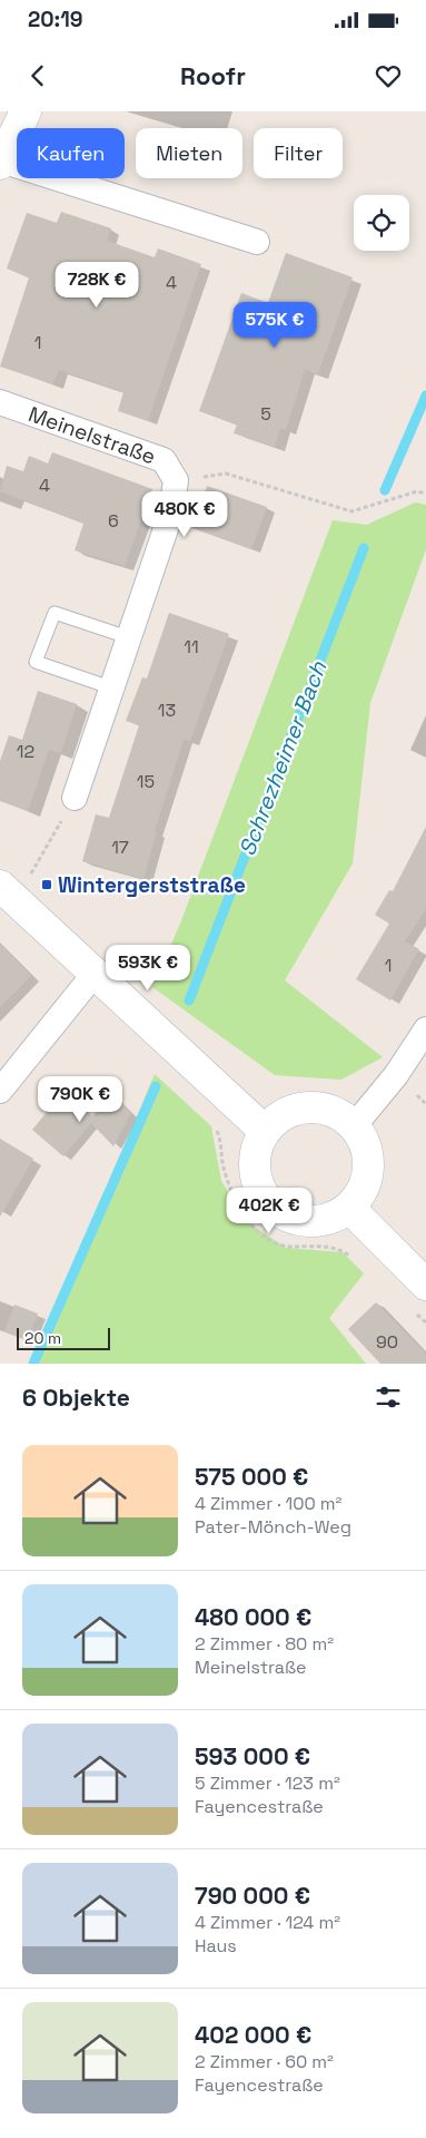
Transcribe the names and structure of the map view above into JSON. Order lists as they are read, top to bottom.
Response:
{
  "streets": {
    "street": ["Meinelstraße"]
  },
  "water": ["Schrezheimer Bach"],
  "places": {
    "transit": ["Wintergerststraße"]
  },
  "house_numbers": [
    "4",
    "1",
    "5",
    "4",
    "6",
    "11",
    "13",
    "12",
    "15",
    "17",
    "1",
    "90"
  ],
  "scale_bar": "20 m",
  "page": {
    "status": "20:19",
    "header": "Roofr",
    "chip": ["Kaufen", "Mieten", "Filter"],
    "price": [
      "728K €",
      "575K €",
      "480K €",
      "593K €",
      "790K €",
      "402K €"
    ],
    "scale": "20 m",
    "heading": "6 Objekte",
    "list": [
      {
        "name": "575 000 €",
        "note": "4 Zimmer · 100 m² · Pater-Mönch-Weg"
      },
      {
        "name": "480 000 €",
        "note": "2 Zimmer · 80 m² · Meinelstraße"
      },
      {
        "name": "593 000 €",
        "note": "5 Zimmer · 123 m² · Fayencestraße"
      },
      {
        "name": "790 000 €",
        "note": "4 Zimmer · 124 m² · Haus"
      },
      {
        "name": "402 000 €",
        "note": "2 Zimmer · 60 m² · Fayencestraße"
      }
    ]
  }
}
